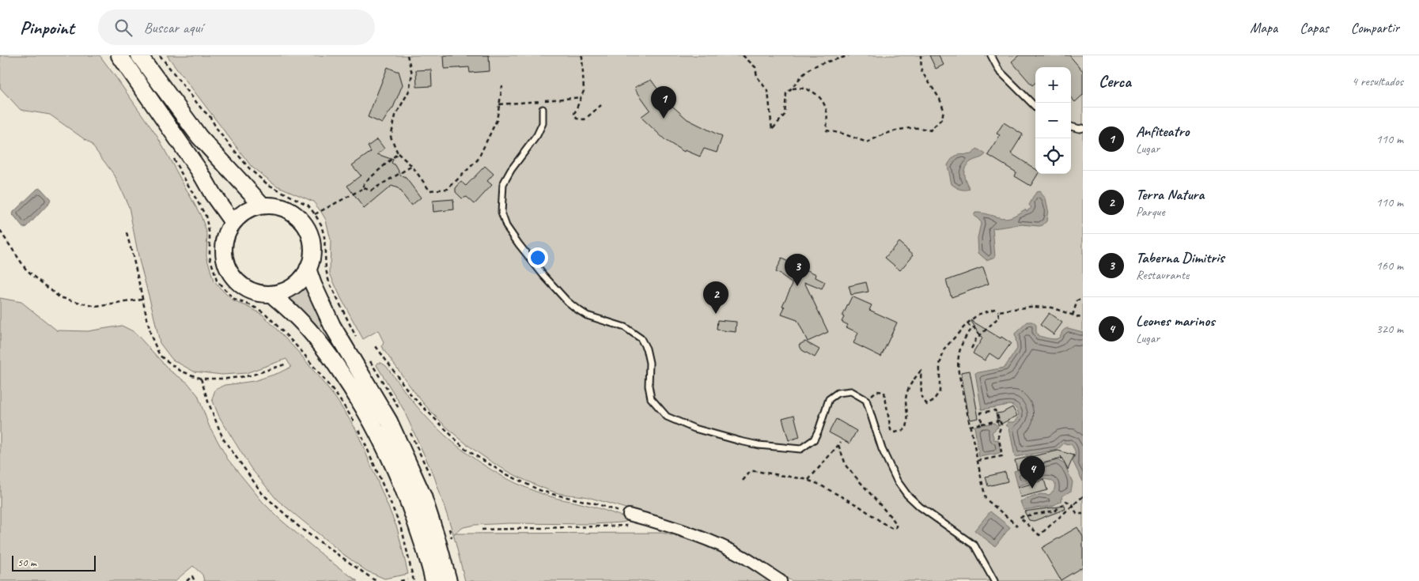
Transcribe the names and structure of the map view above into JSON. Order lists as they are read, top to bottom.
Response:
{
  "scale_bar": "50 m",
  "page": {
    "header": "Pinpoint",
    "search": "Buscar aquí",
    "nav": ["Mapa", "Capas", "Compartir"],
    "heading": ["Cerca", "4 resultados"],
    "map_buttons": ["+", "−"],
    "pins": [
      "1",
      "3",
      "2",
      "4"
    ],
    "list": [
      {
        "mark": "1",
        "name": "Anfiteatro",
        "note": "Lugar",
        "value": "110 m"
      },
      {
        "mark": "2",
        "name": "Terra Natura",
        "note": "Parque",
        "value": "110 m"
      },
      {
        "mark": "3",
        "name": "Taberna Dimitris",
        "note": "Restaurante",
        "value": "160 m"
      },
      {
        "mark": "4",
        "name": "Leones marinos",
        "note": "Lugar",
        "value": "320 m"
      }
    ],
    "scale": "50 m"
  }
}
